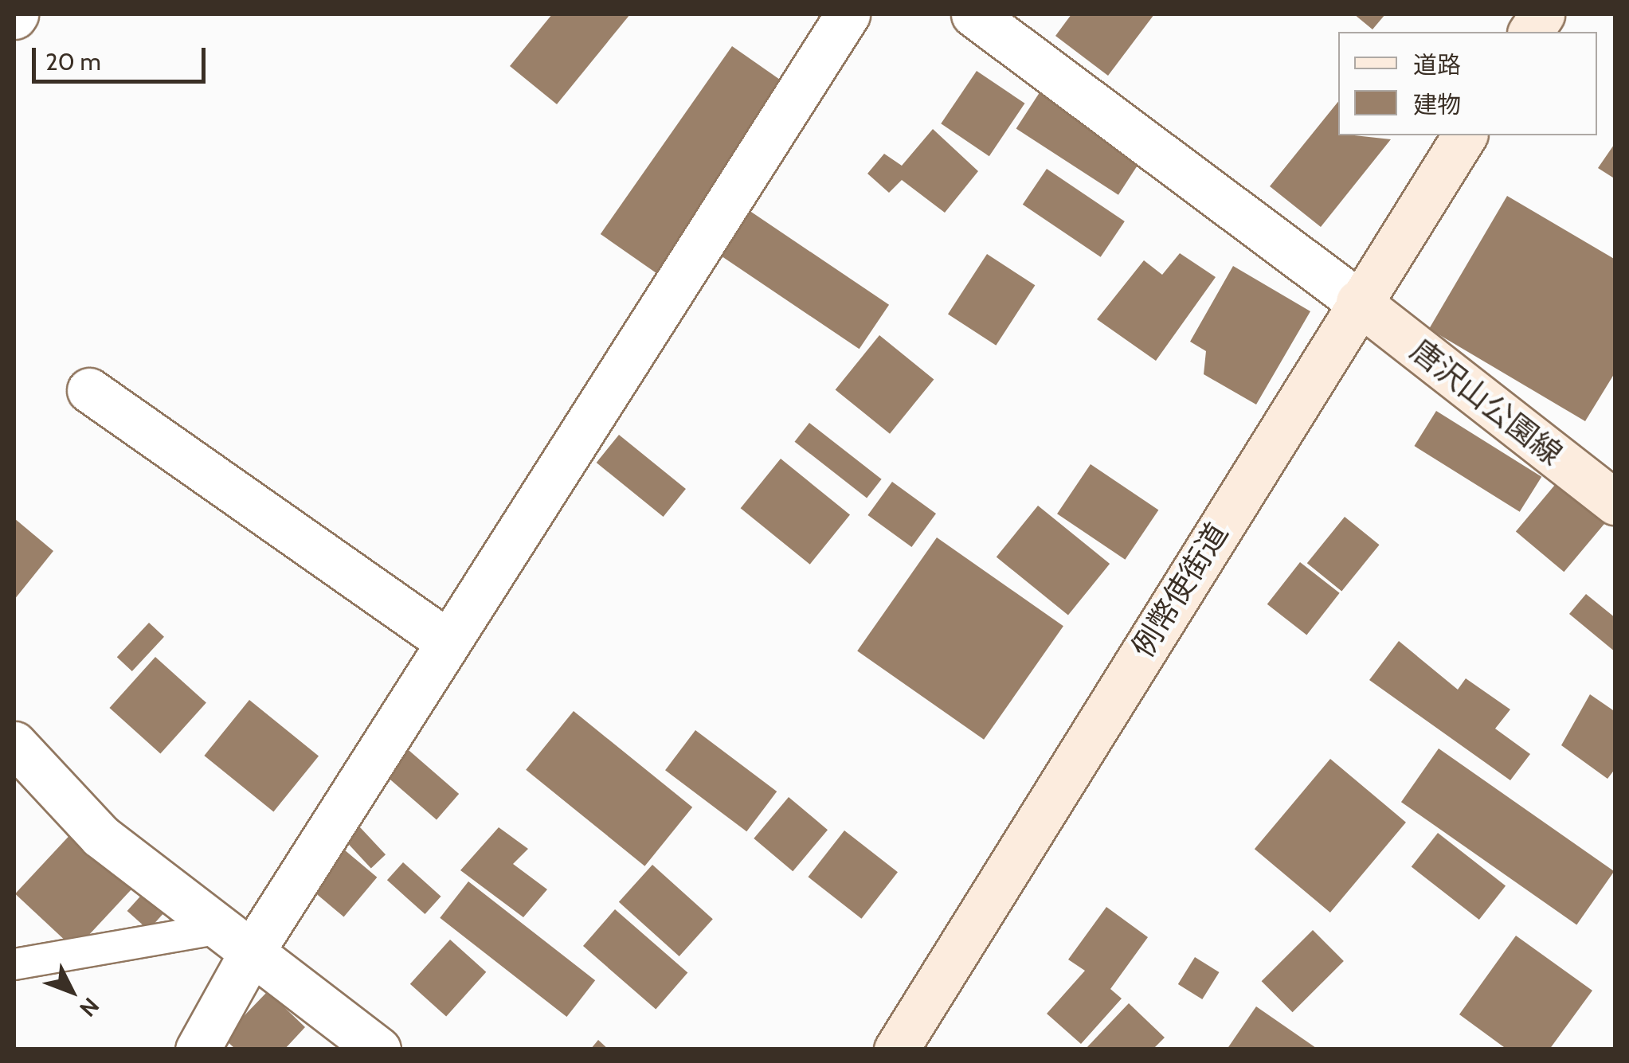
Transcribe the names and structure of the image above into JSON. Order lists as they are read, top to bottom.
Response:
{
  "streets": {
    "main road": ["唐沢山公園線", "例幣使街道"]
  },
  "crossings": [
    ["唐沢山公園線", "例幣使街道"]
  ],
  "legend": ["道路", "建物"],
  "scale_bar": "20 m",
  "north": "bottom right"
}
